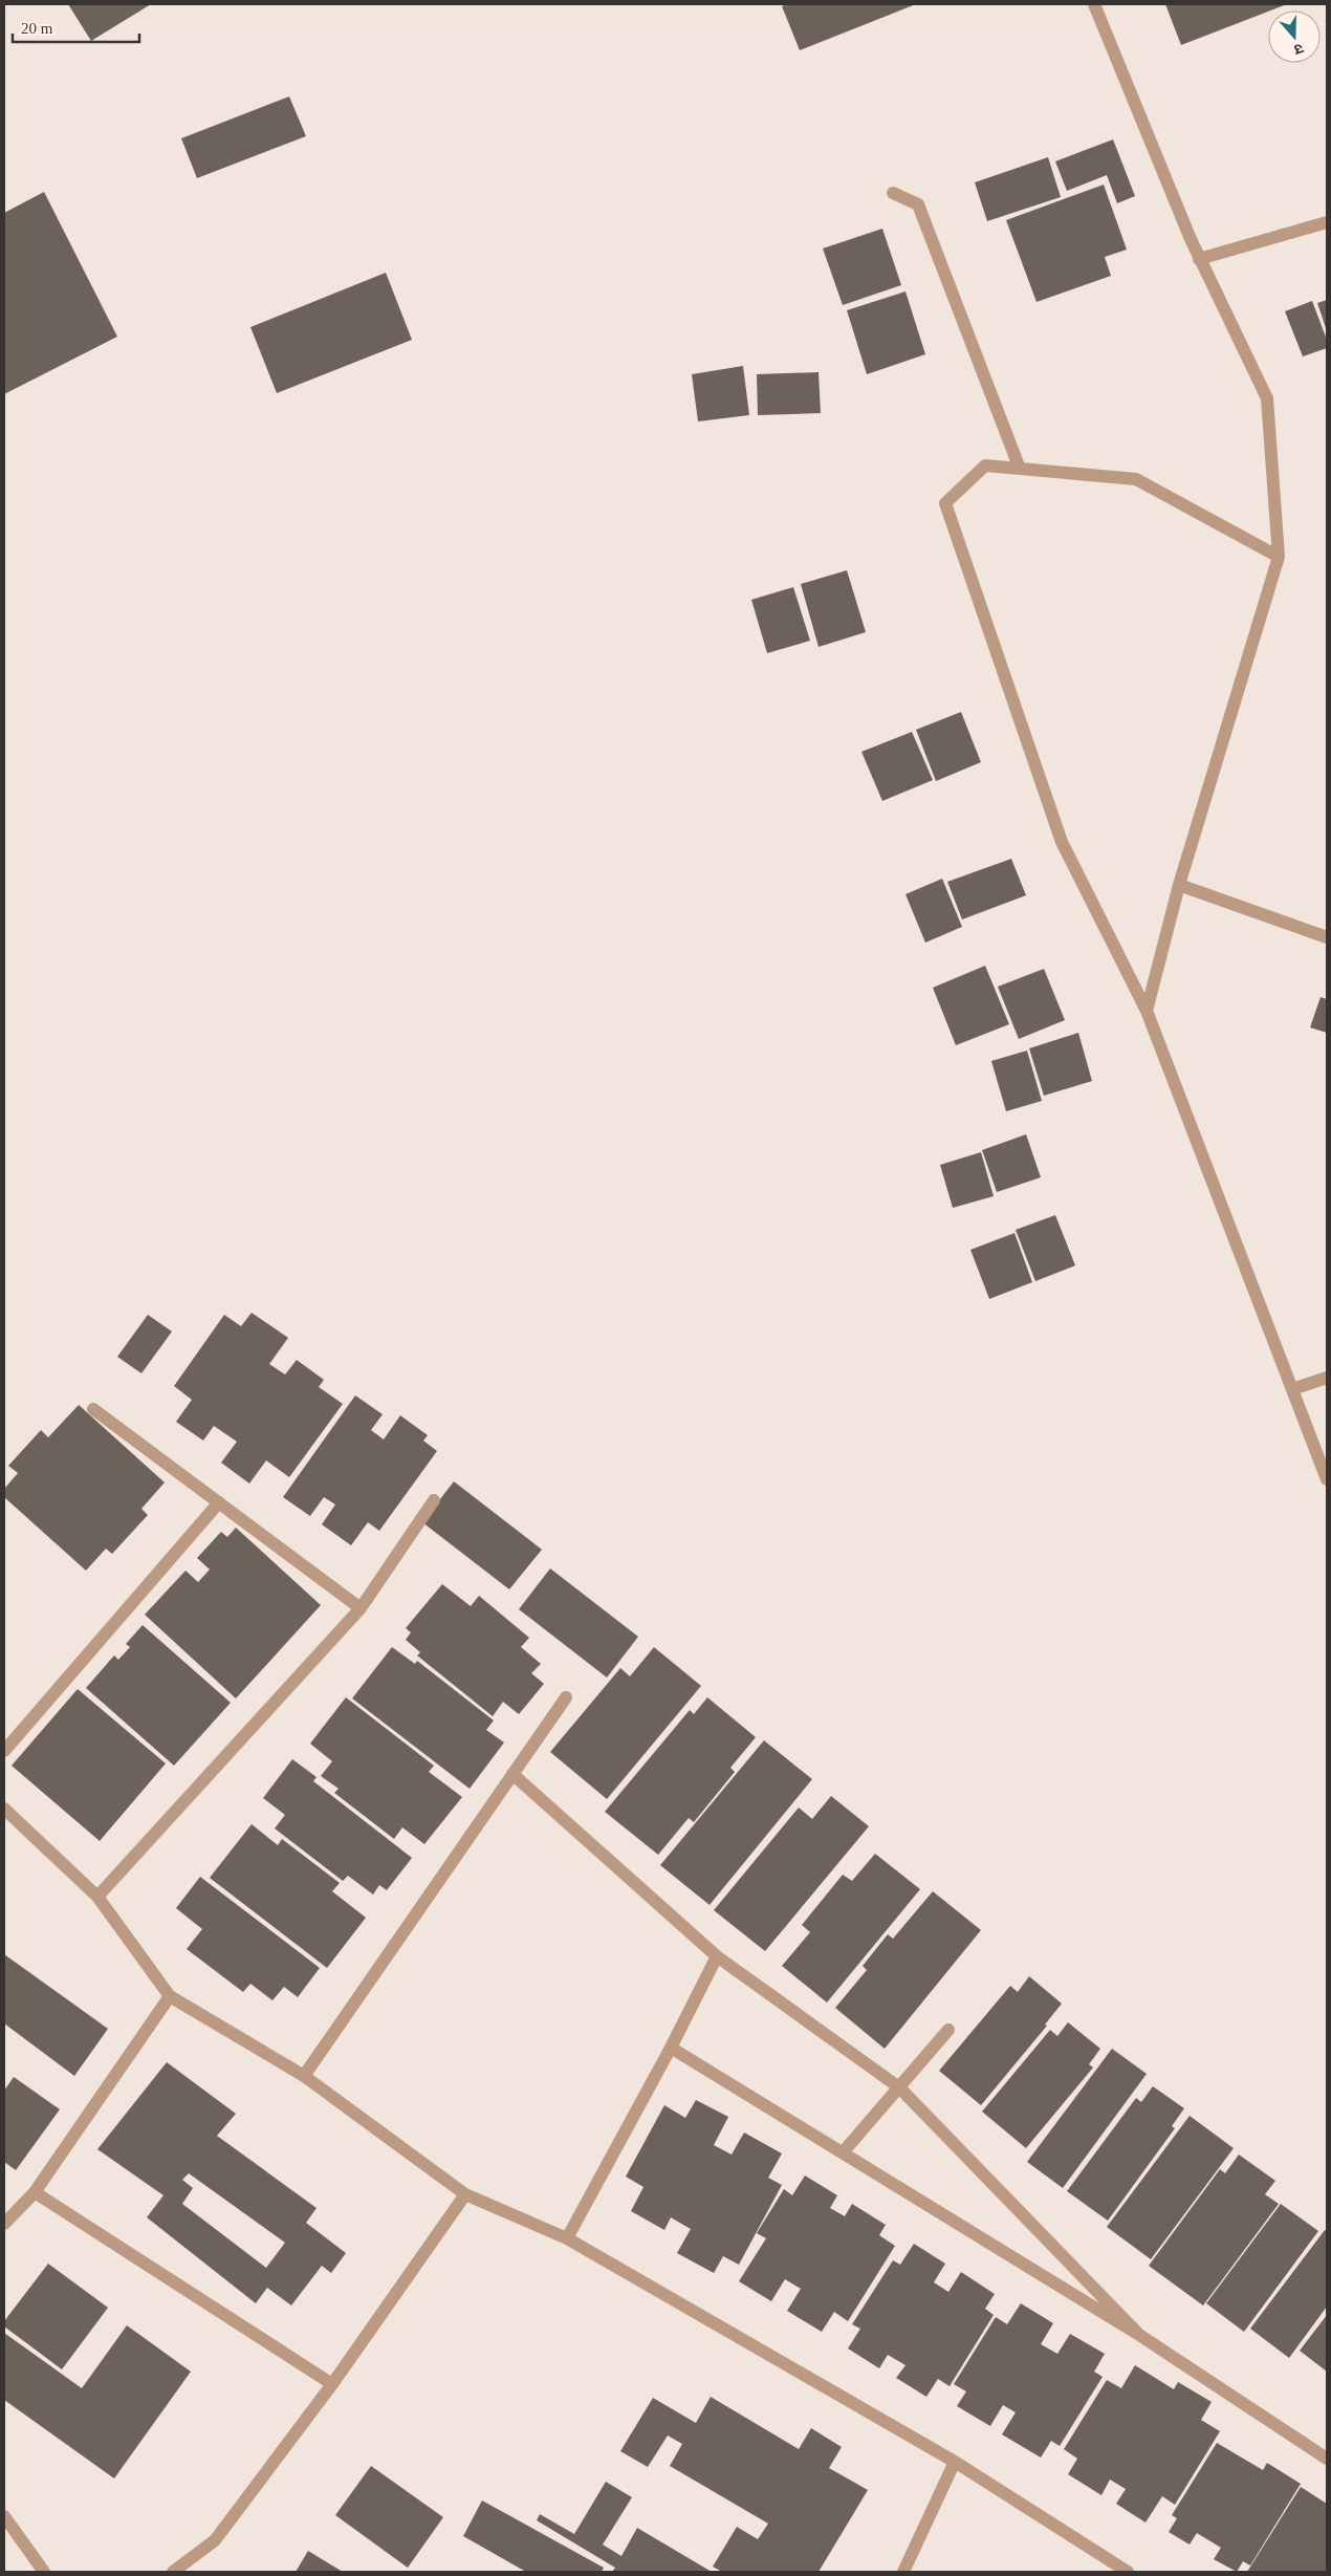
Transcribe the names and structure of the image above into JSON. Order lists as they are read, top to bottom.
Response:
{
  "scale_bar": "20 m",
  "north": "bottom"
}
